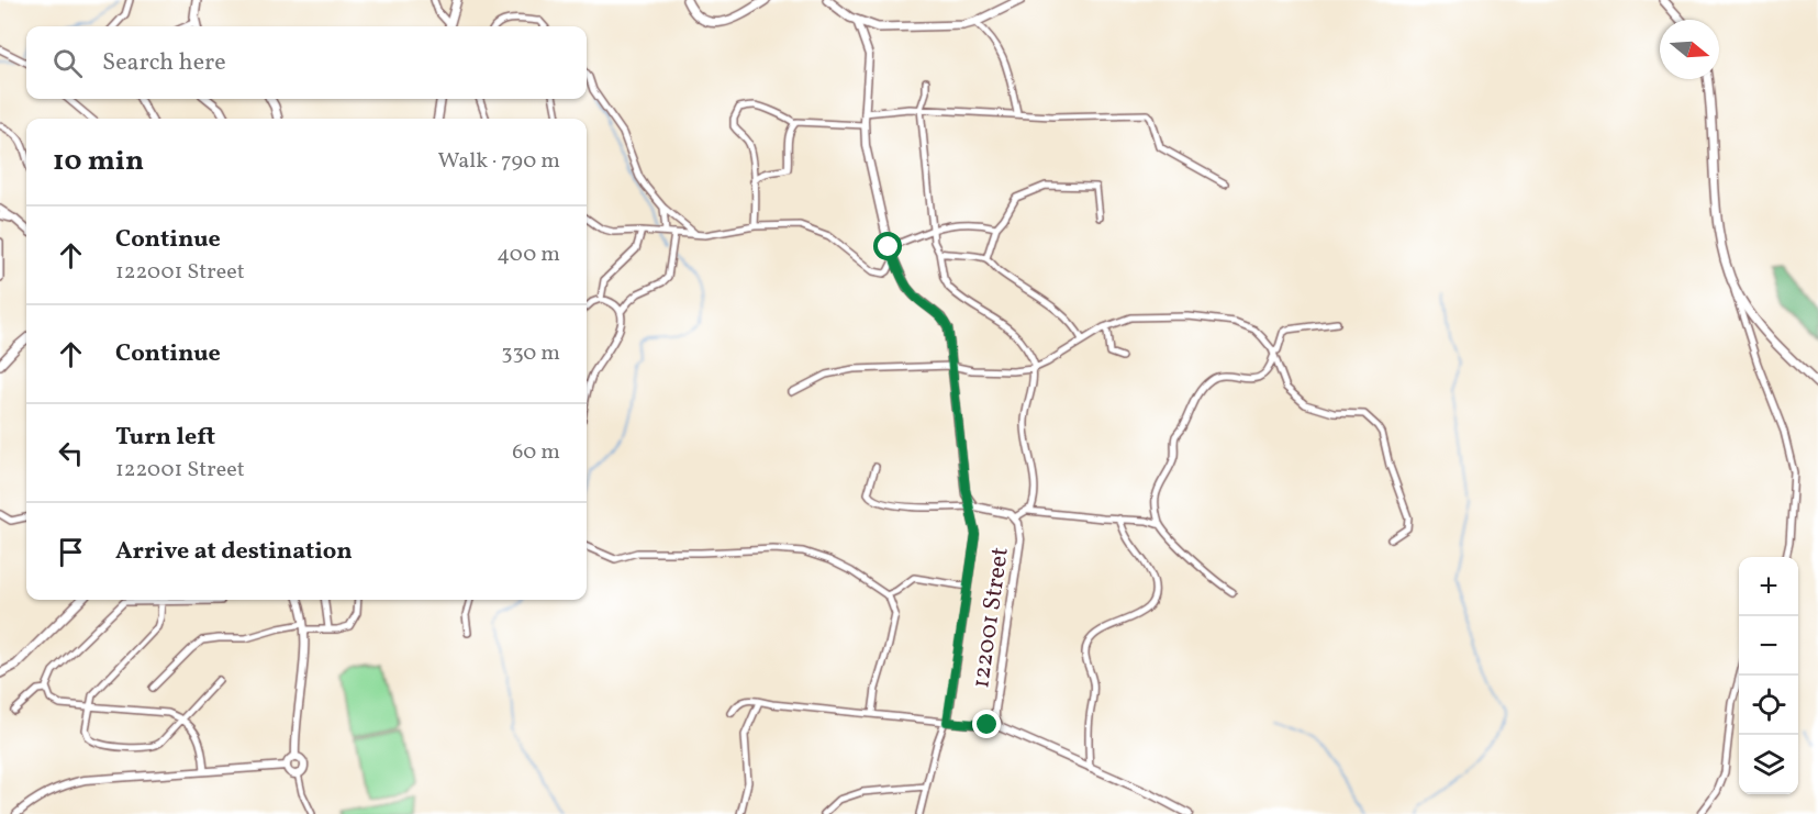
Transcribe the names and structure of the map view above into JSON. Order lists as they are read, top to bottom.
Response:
{
  "streets": {
    "street": ["122001 Street"]
  },
  "north": "right",
  "page": {
    "search": "Search here",
    "heading": ["10 min", "Walk · 790 m"],
    "list": [
      ["Continue", "122001 Street", "400 m"],
      ["Continue", "330 m"],
      ["Turn left", "122001 Street", "60 m"],
      "Arrive at destination"
    ],
    "map_buttons": ["+", "−"]
  }
}
